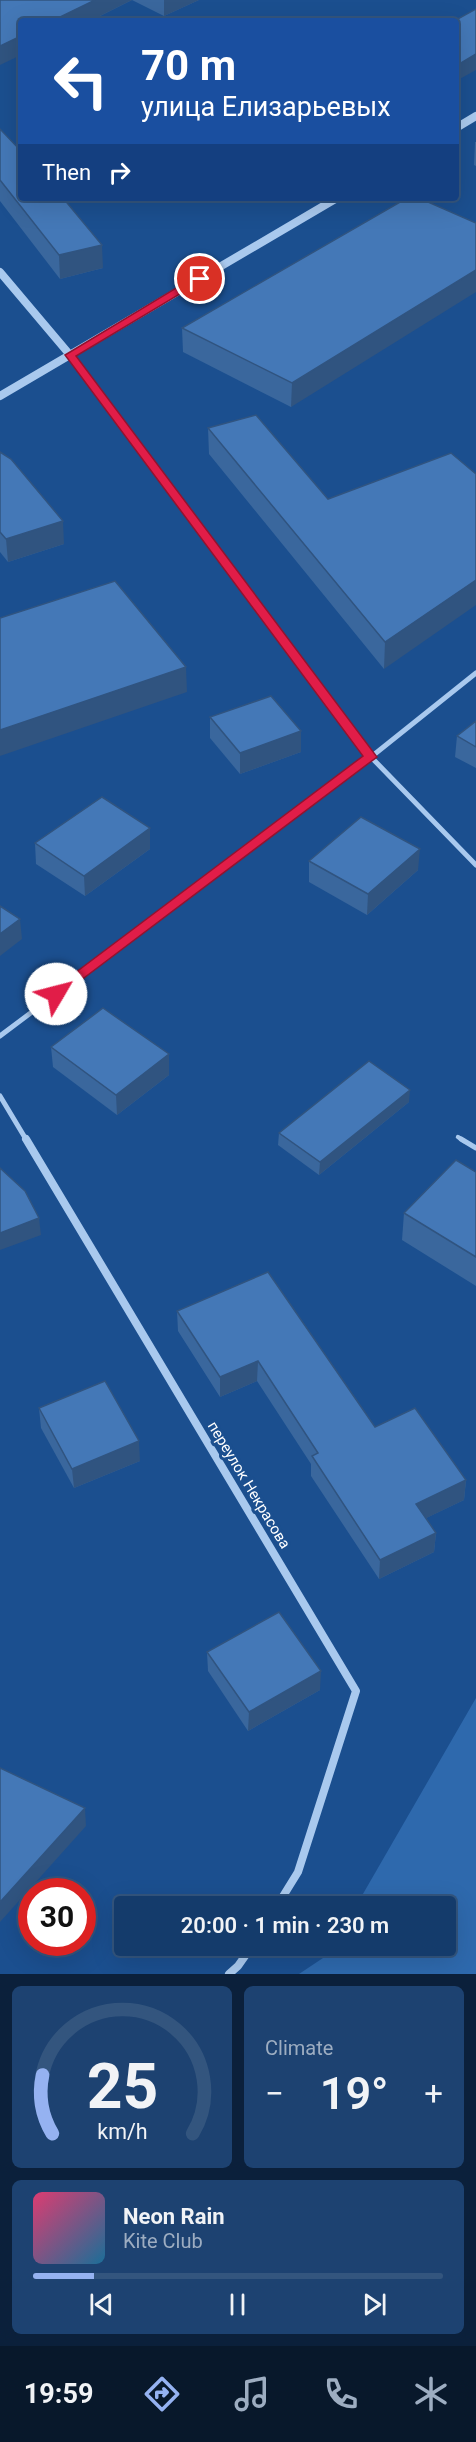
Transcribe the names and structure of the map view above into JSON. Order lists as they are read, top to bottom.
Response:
{
  "streets": {
    "street": ["переулок Некрасова"]
  },
  "page": {
    "turn": ["70 m", "улица Елизарьевых"],
    "then": "Then",
    "limit": "30",
    "trip": "20:00 · 1 min · 230 m",
    "tile": "Climate",
    "heat": ["−", "19°", "+"],
    "song": ["Neon Rain", "Kite Club"],
    "tabs": "19:59",
    "gauge": ["25", "km/h"]
  }
}
